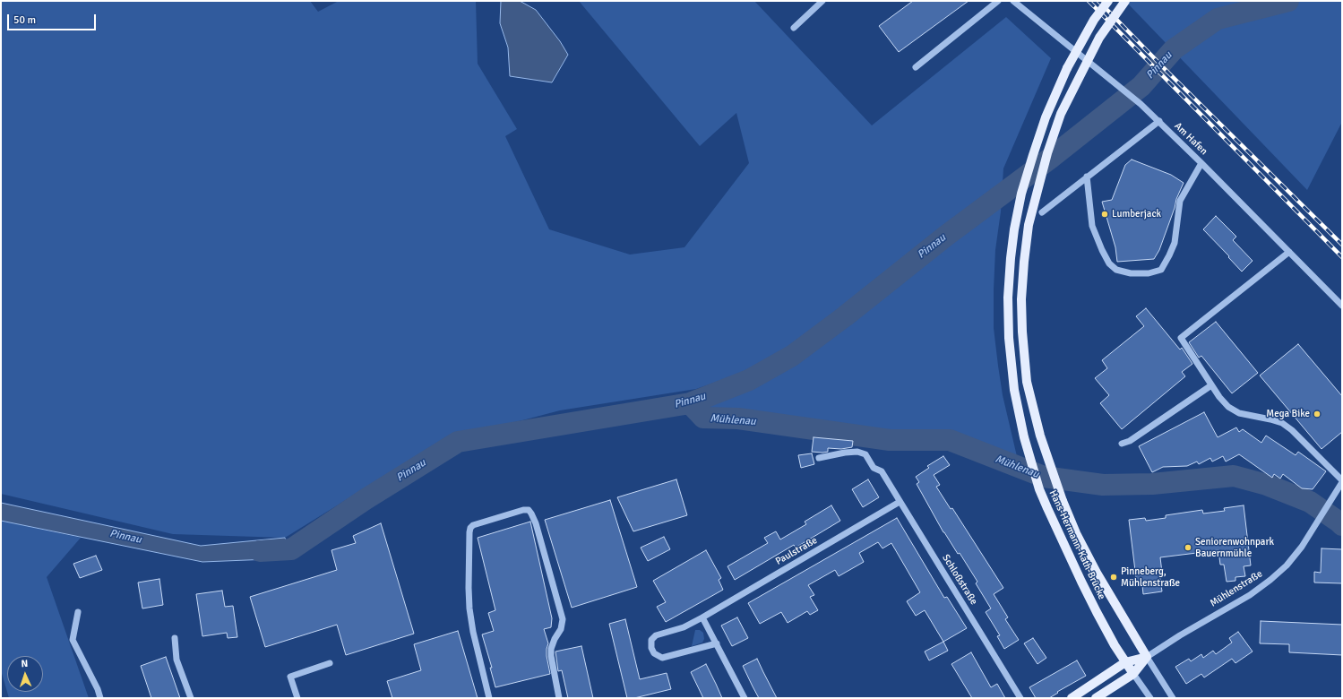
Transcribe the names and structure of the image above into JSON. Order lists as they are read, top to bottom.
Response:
{
  "streets": {
    "main road": ["Hans-Hermann-Kath-Brücke", "Mühlenstraße"],
    "street": ["Am Hafen", "Paulstraße", "Schloßstraße"]
  },
  "crossings": [
    ["Hans-Hermann-Kath-Brücke", "Mühlenstraße"],
    ["Paulstraße", "Schloßstraße"]
  ],
  "water": ["Pinnau", "Mühlenau"],
  "places": [
    "Lumberjack",
    "Mega Bike",
    "Seniorenwohnpark Bauernmühle",
    "Pinneberg, Mühlenstraße"
  ],
  "scale_bar": "50 m",
  "north": "top"
}
